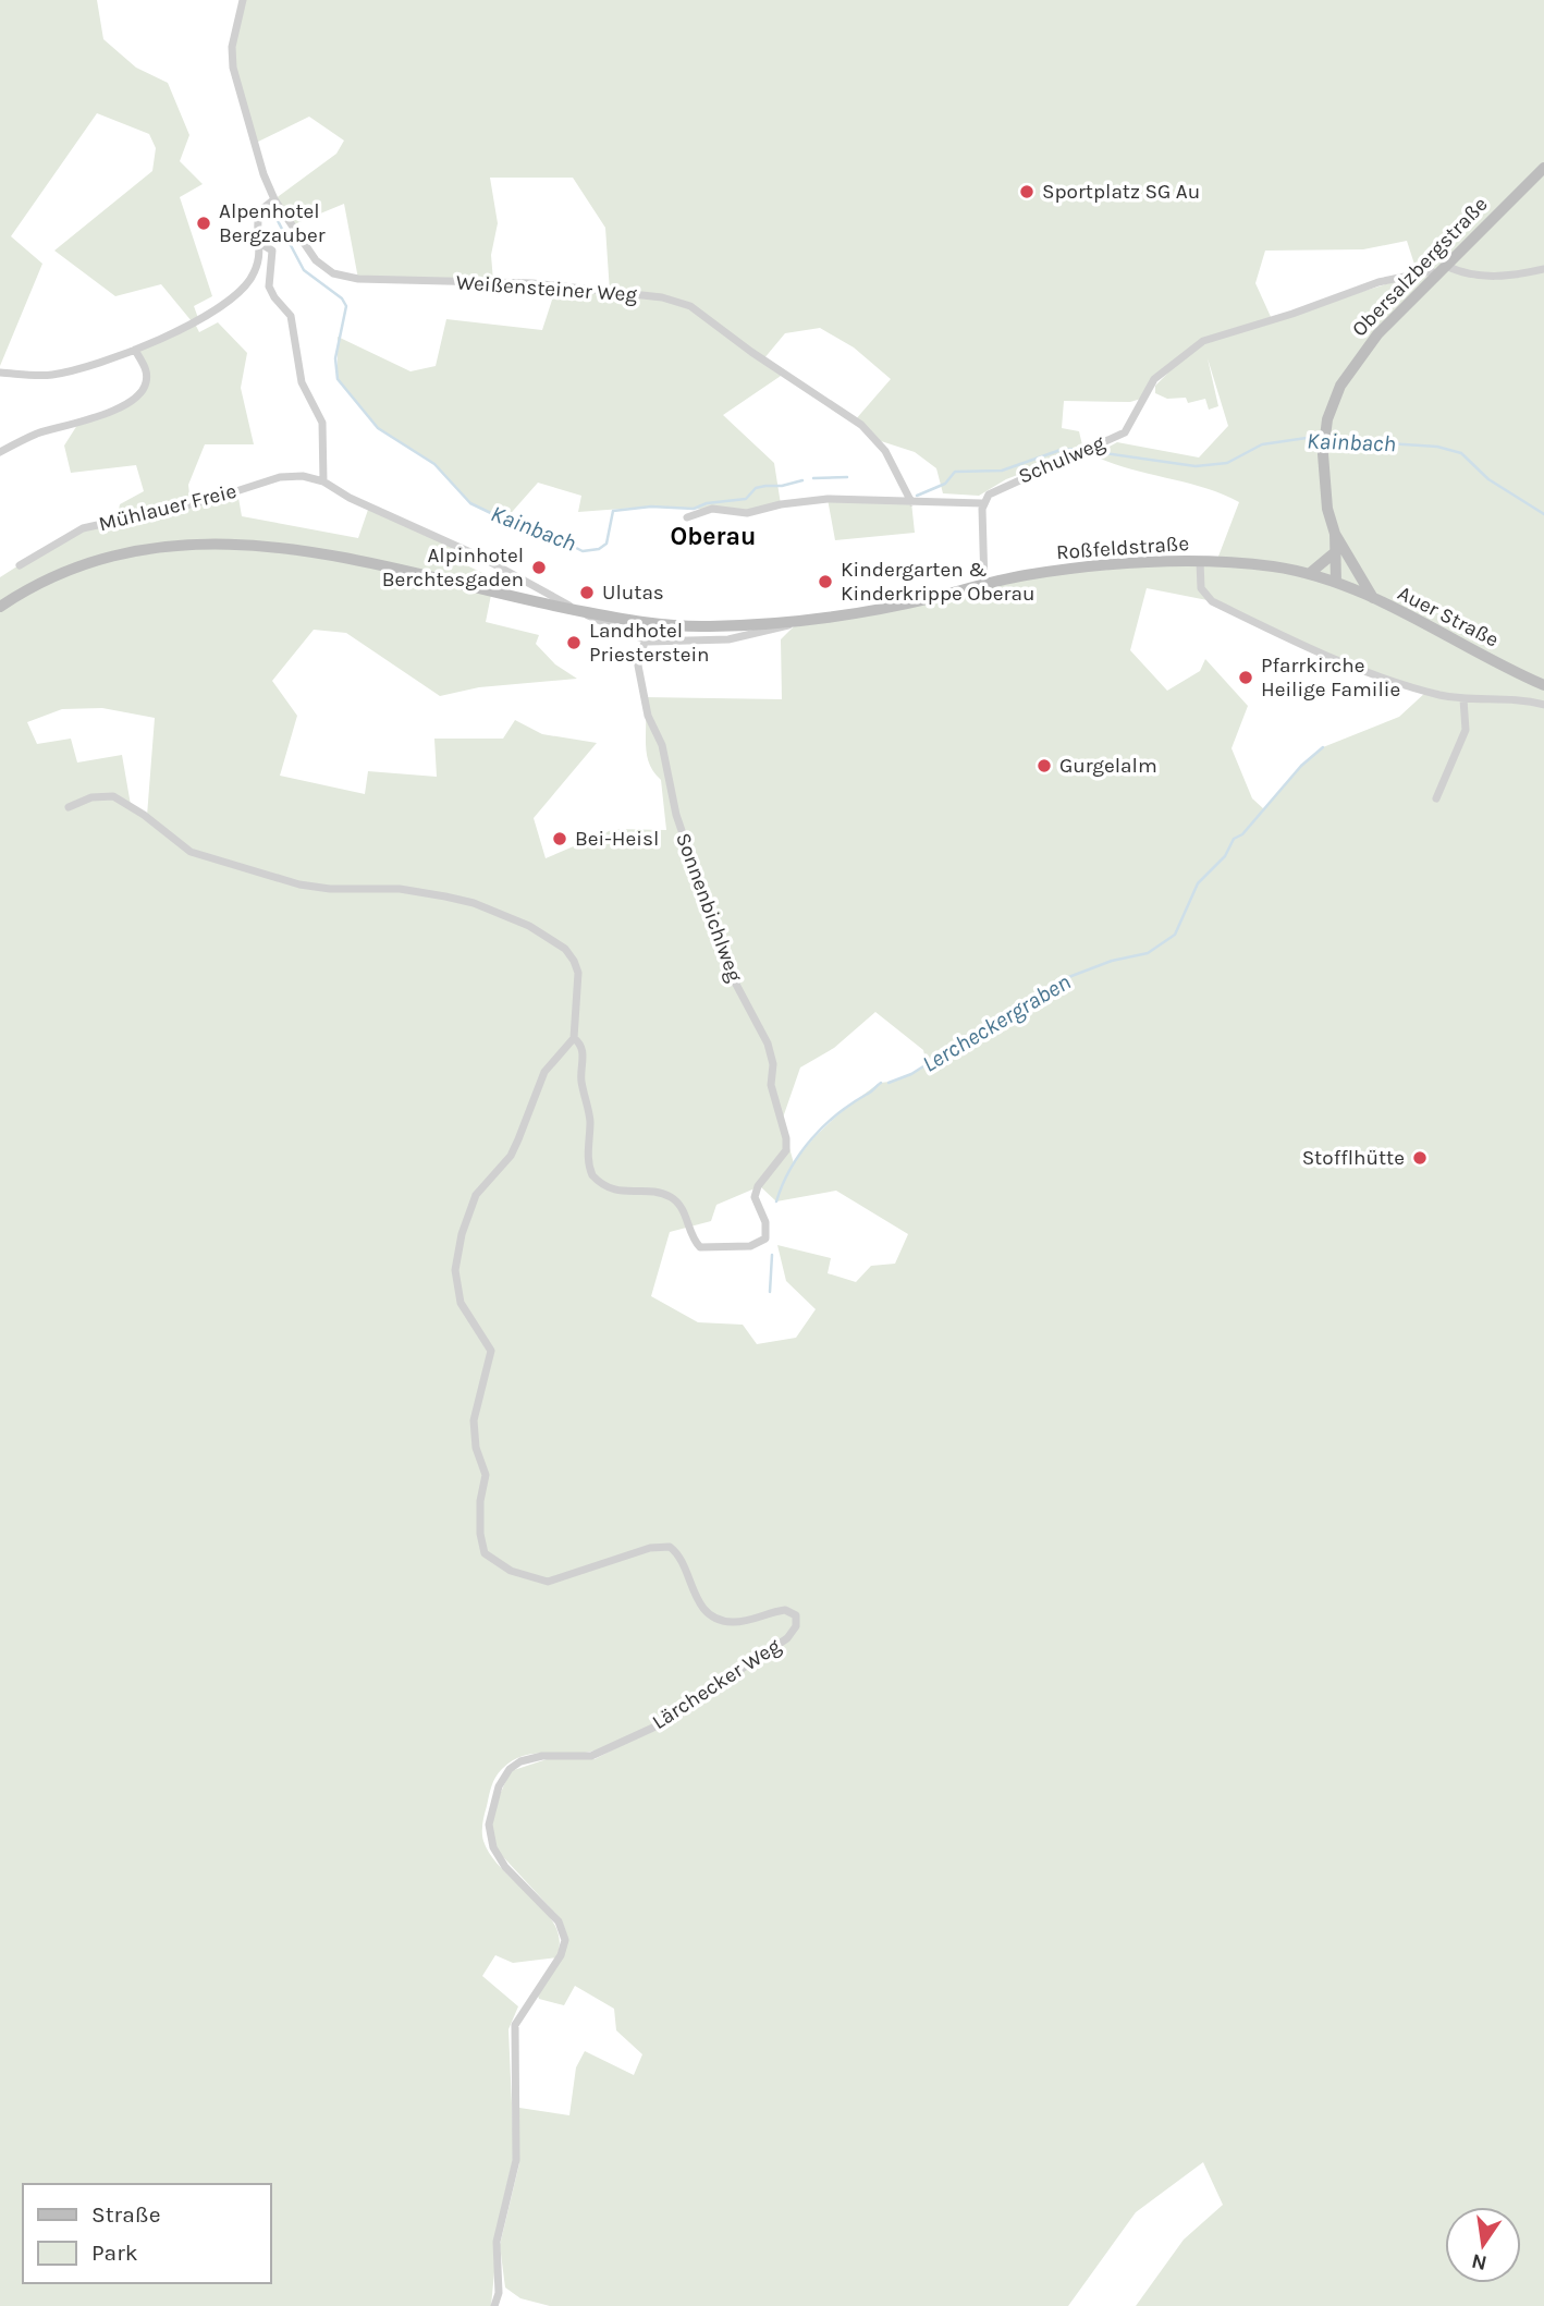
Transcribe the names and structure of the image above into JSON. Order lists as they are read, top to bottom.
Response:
{
  "streets": {
    "main road": ["Obersalzbergstraße", "Roßfeldstraße", "Auer Straße"],
    "street": [
      "Weißensteiner Weg",
      "Schulweg",
      "Mühlauer Freie",
      "Sonnenbichlweg",
      "Lärchecker Weg"
    ]
  },
  "crossings": [
    ["Obersalzbergstraße", "Schulweg"],
    ["Obersalzbergstraße", "Roßfeldstraße"],
    ["Obersalzbergstraße", "Auer Straße"],
    ["Mühlauer Freie", "Roßfeldstraße"],
    ["Roßfeldstraße", "Auer Straße"],
    ["Roßfeldstraße", "Sonnenbichlweg"],
    ["Sonnenbichlweg", "Lärchecker Weg"]
  ],
  "districts": ["Oberau"],
  "water": ["Kainbach", "Lercheckergraben"],
  "places": [
    "Sportplatz SG Au",
    "Alpenhotel Bergzauber",
    "Alpinhotel Berchtesgaden",
    "Kindergarten & Kinderkrippe Oberau",
    "Ulutas",
    "Landhotel Priesterstein",
    "Pfarrkirche Heilige Familie",
    "Gurgelalm",
    "Bei-Heisl",
    "Stofflhütte"
  ],
  "legend": ["Straße", "Park"],
  "north": "bottom"
}
